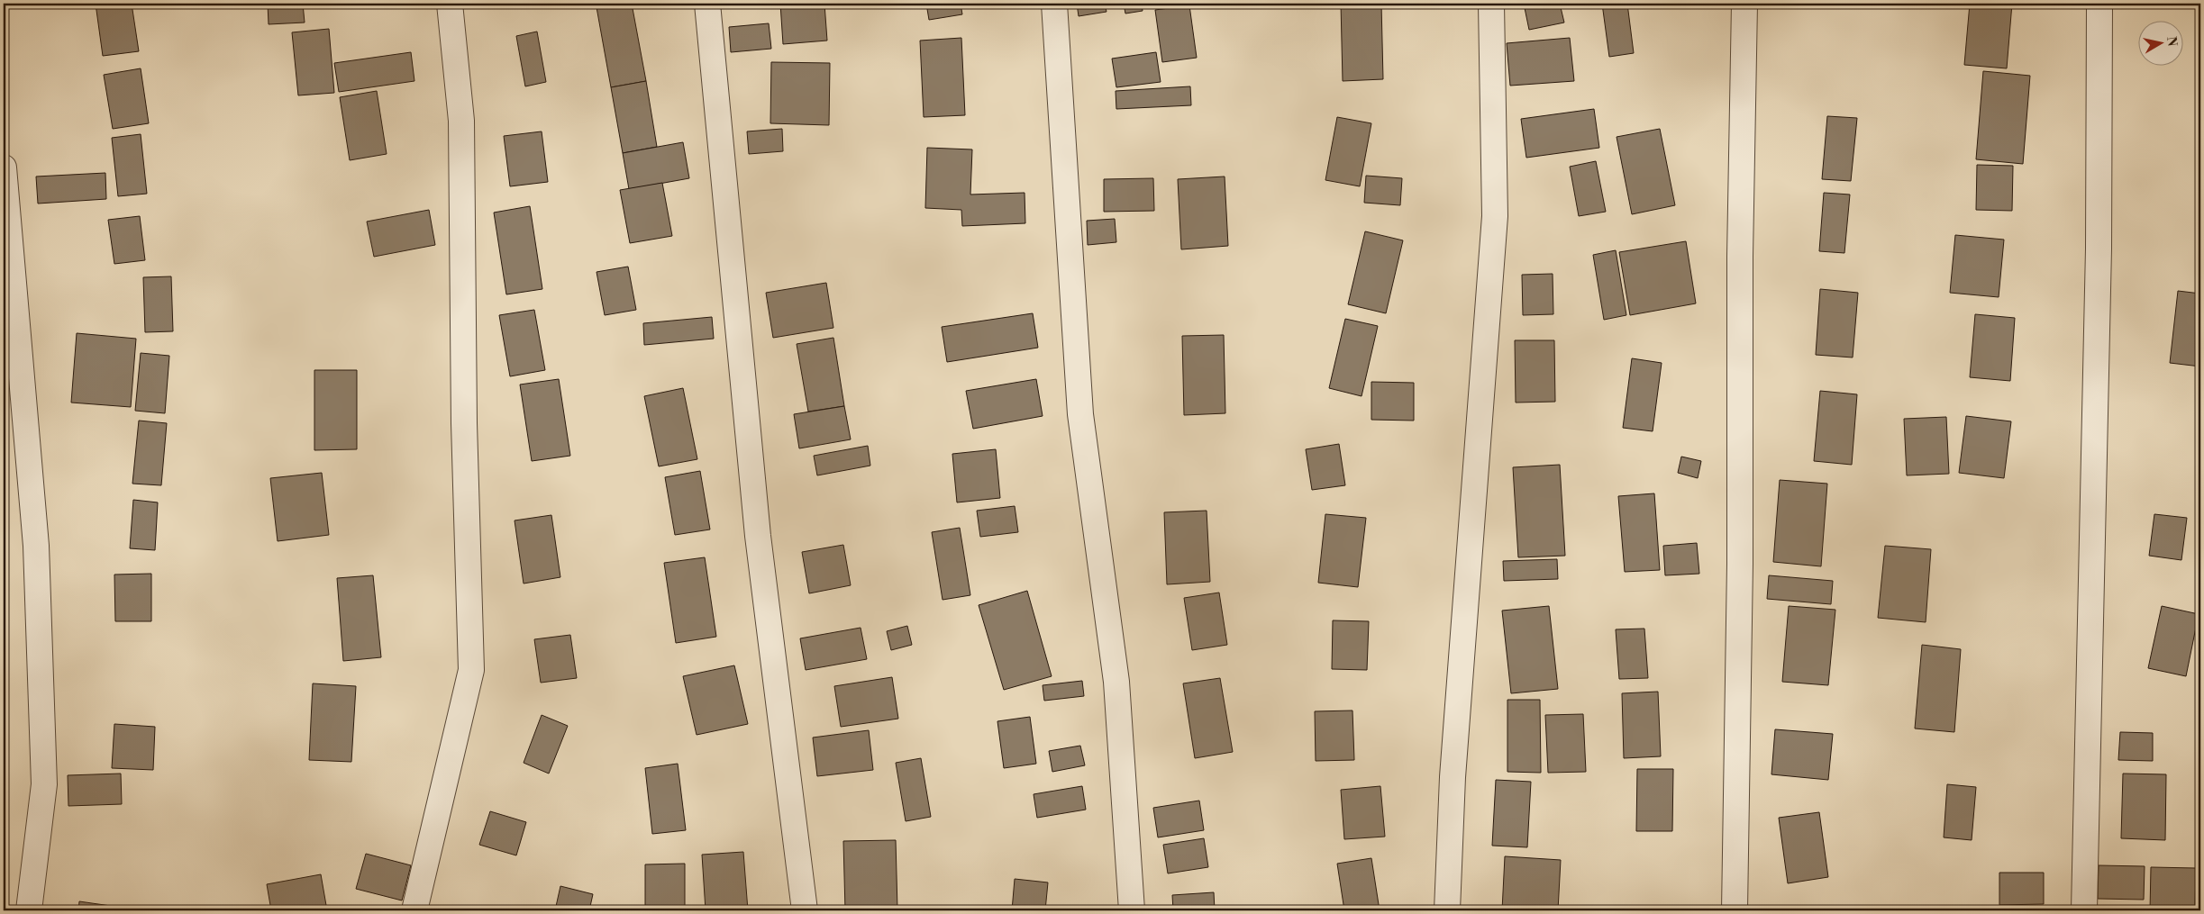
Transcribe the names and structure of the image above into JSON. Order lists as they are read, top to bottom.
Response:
{
  "north": "right"
}
